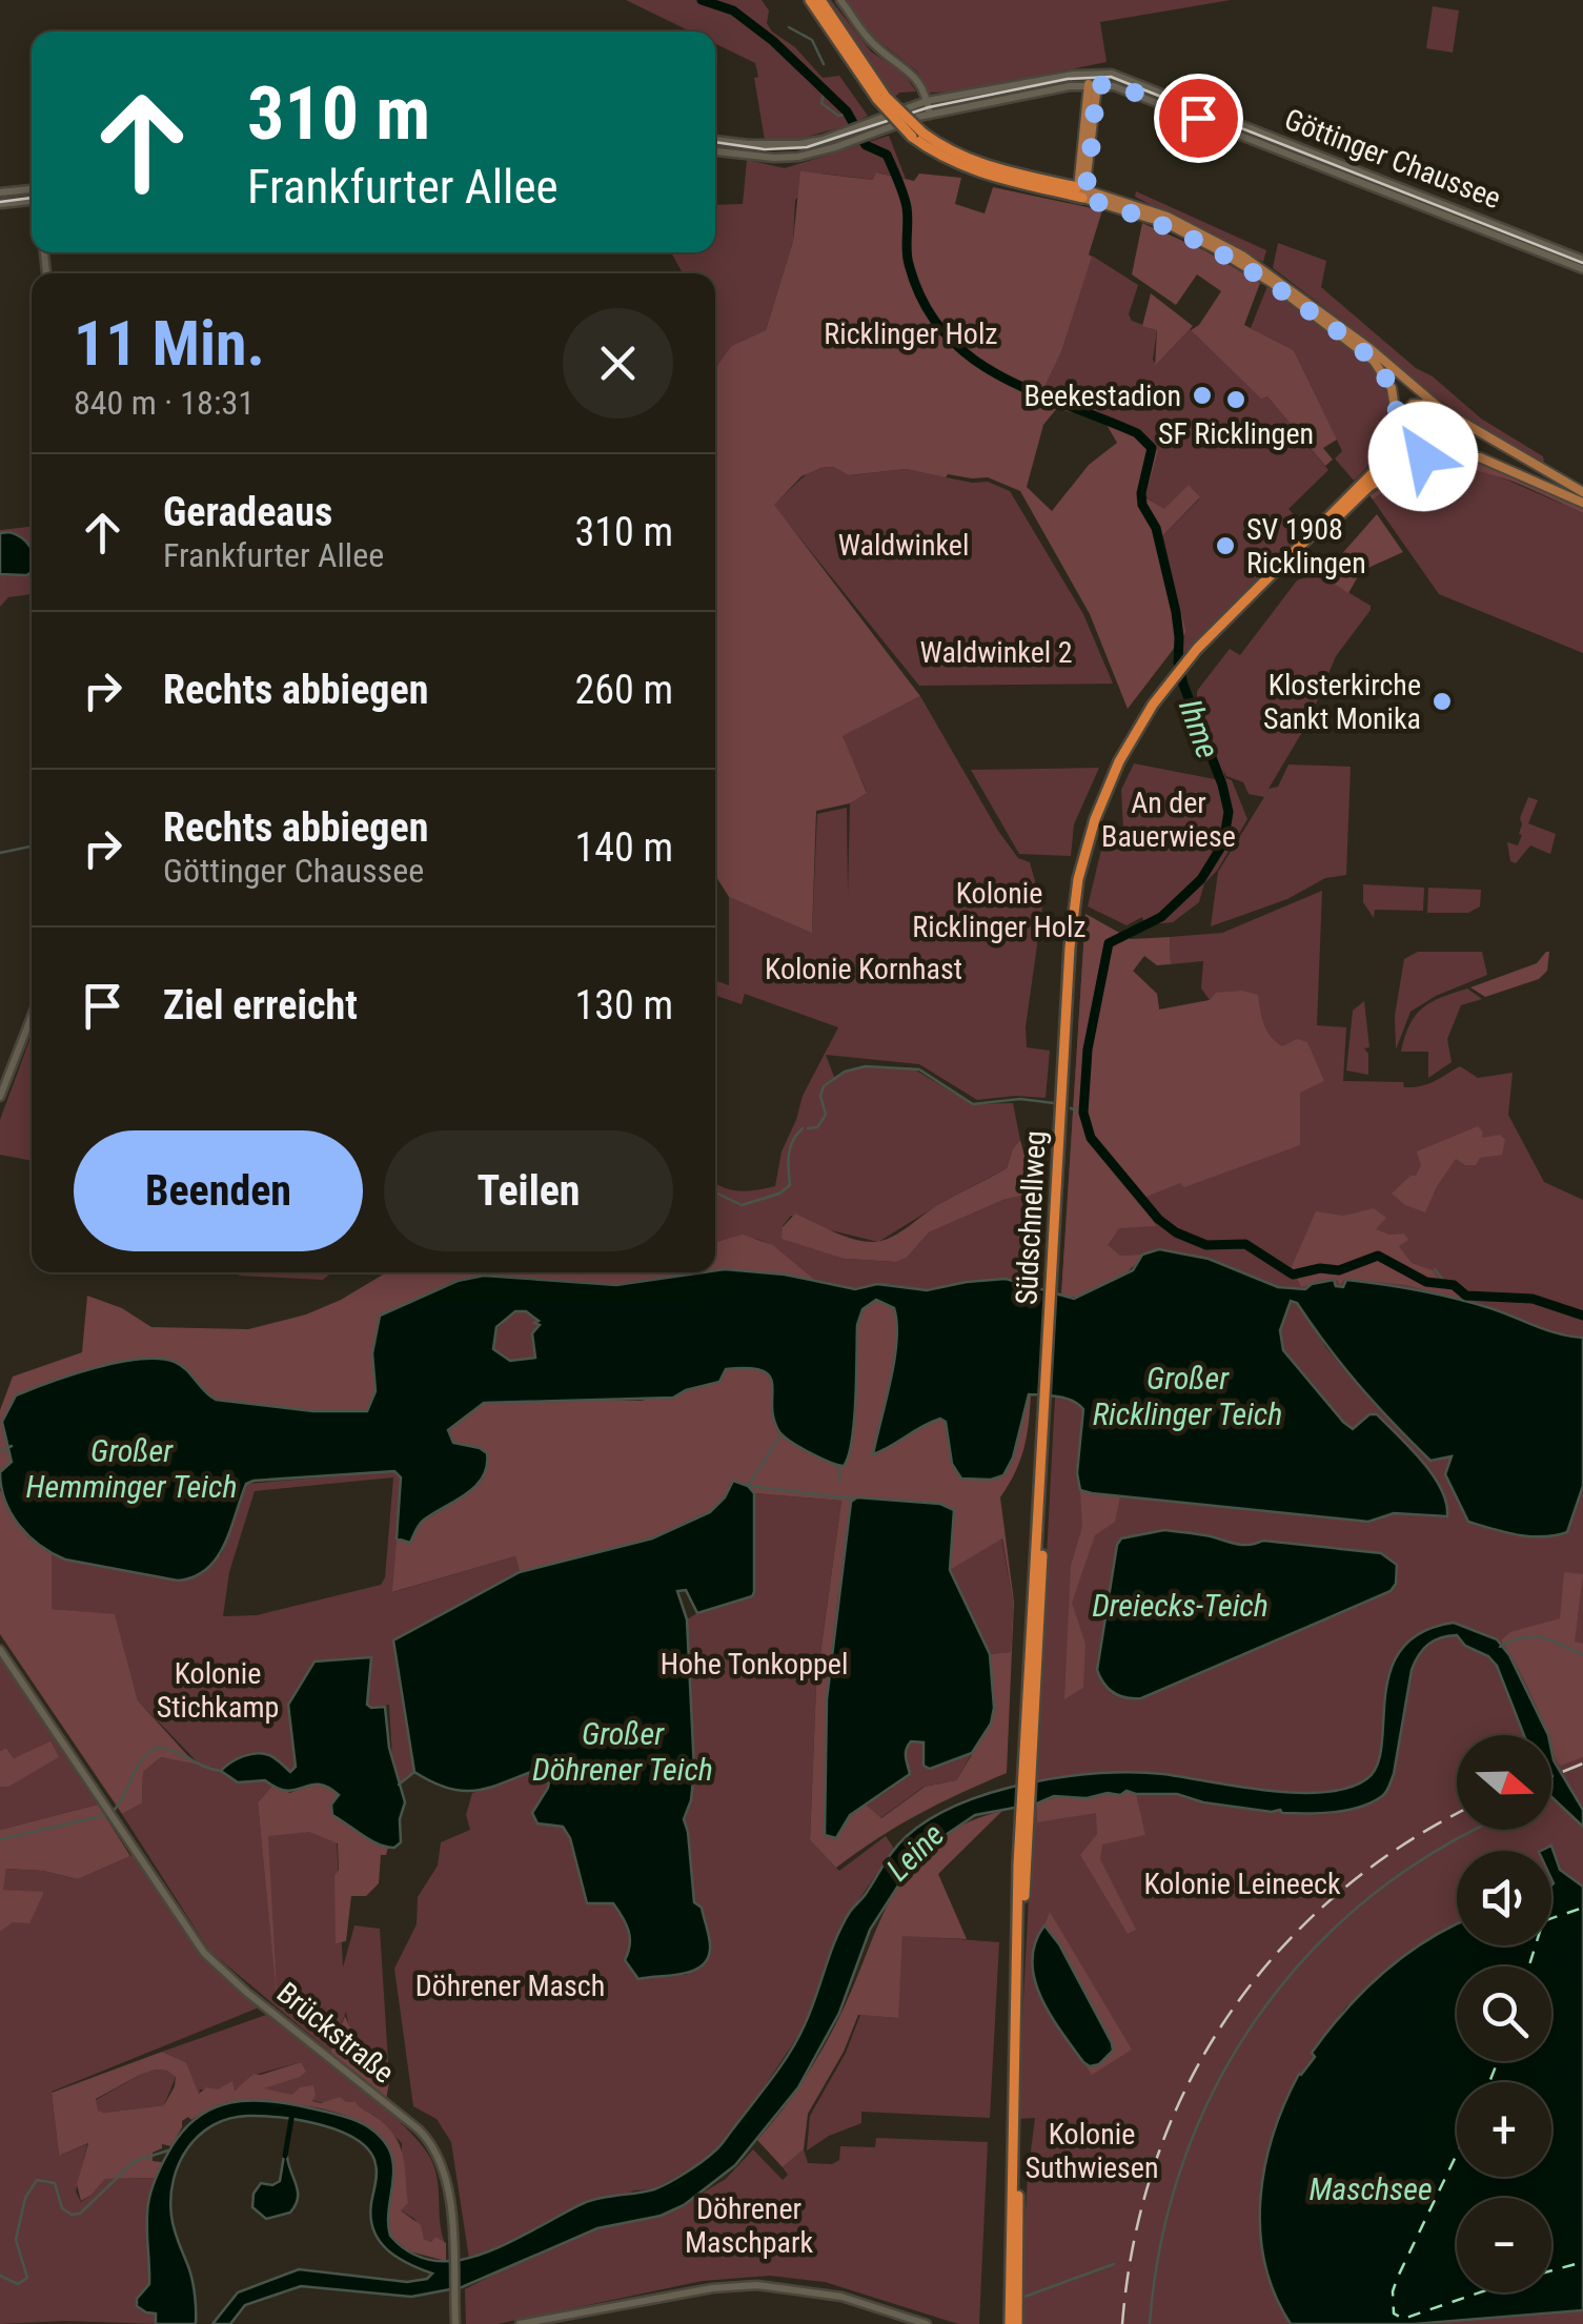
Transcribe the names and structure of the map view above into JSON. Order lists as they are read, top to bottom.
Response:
{
  "streets": {
    "highway": ["Südschnellweg"],
    "street": ["Göttinger Chaussee", "Brückstraße"]
  },
  "water": [
    "Ihme",
    "Großer Ricklinger Teich",
    "Großer Hemminger Teich",
    "Dreiecks-Teich",
    "Großer Döhrener Teich",
    "Leine",
    "Maschsee"
  ],
  "parks": [
    "Ricklinger Holz",
    "Waldwinkel",
    "Waldwinkel 2",
    "An der Bauerwiese",
    "Kolonie Ricklinger Holz",
    "Kolonie Kornhast",
    "Hohe Tonkoppel",
    "Kolonie Stichkamp",
    "Kolonie Leineeck",
    "Döhrener Masch",
    "Kolonie Suthwiesen",
    "Döhrener Maschpark"
  ],
  "places": [
    "Beekestadion",
    "SF Ricklingen",
    "SV 1908 Ricklingen",
    "Klosterkirche Sankt Monika"
  ],
  "north": "right",
  "page": {
    "turn": ["310 m", "Frankfurter Allee"],
    "heading": ["11 Min.", "840 m · 18:31"],
    "list": [
      {
        "name": "Geradeaus",
        "note": "Frankfurter Allee",
        "value": "310 m"
      },
      {
        "name": "Rechts abbiegen",
        "value": "260 m"
      },
      {
        "name": "Rechts abbiegen",
        "note": "Göttinger Chaussee",
        "value": "140 m"
      },
      {
        "name": "Ziel erreicht",
        "value": "130 m"
      }
    ],
    "buttons": ["Beenden", "Teilen"],
    "map_buttons": ["+", "−"]
  }
}
